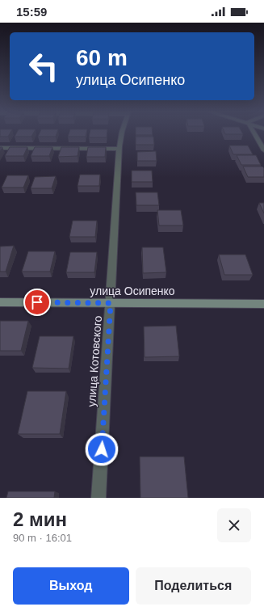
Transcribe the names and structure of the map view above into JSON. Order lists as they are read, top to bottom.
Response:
{
  "streets": {
    "street": ["улица Осипенко", "улица Котовского"]
  },
  "crossings": [
    ["улица Осипенко", "улица Котовского"]
  ],
  "page": {
    "status": "15:59",
    "turn": ["60 m", "улица Осипенко"],
    "heading": ["2 мин", "90 m · 16:01"],
    "buttons": ["Выход", "Поделиться"]
  }
}
